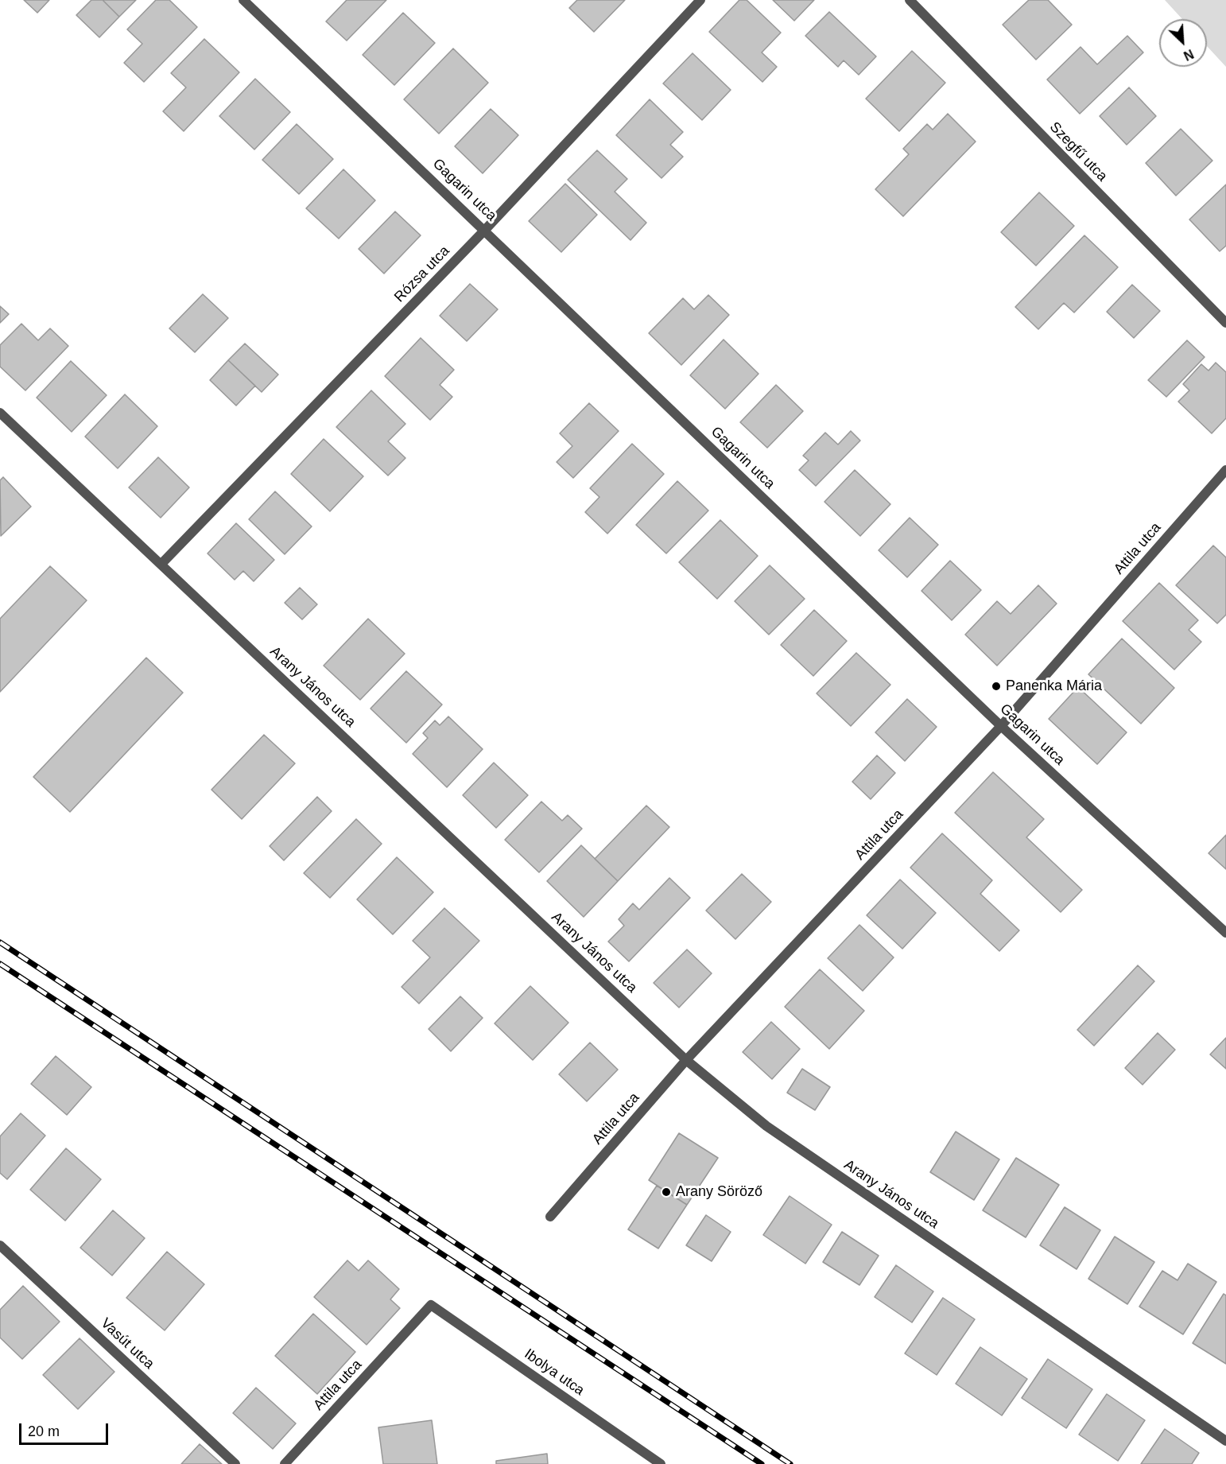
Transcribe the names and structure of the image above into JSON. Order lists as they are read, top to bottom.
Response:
{
  "streets": {
    "street": [
      "Szegfű utca",
      "Gagarin utca",
      "Rózsa utca",
      "Attila utca",
      "Arany János utca",
      "Vasút utca",
      "Ibolya utca"
    ]
  },
  "crossings": [
    ["Gagarin utca", "Rózsa utca"],
    ["Gagarin utca", "Attila utca"],
    ["Rózsa utca", "Arany János utca"],
    ["Attila utca", "Arany János utca"],
    ["Attila utca", "Ibolya utca"]
  ],
  "places": ["Panenka Mária", "Arany Söröző"],
  "scale_bar": "20 m",
  "north": "bottom right"
}
